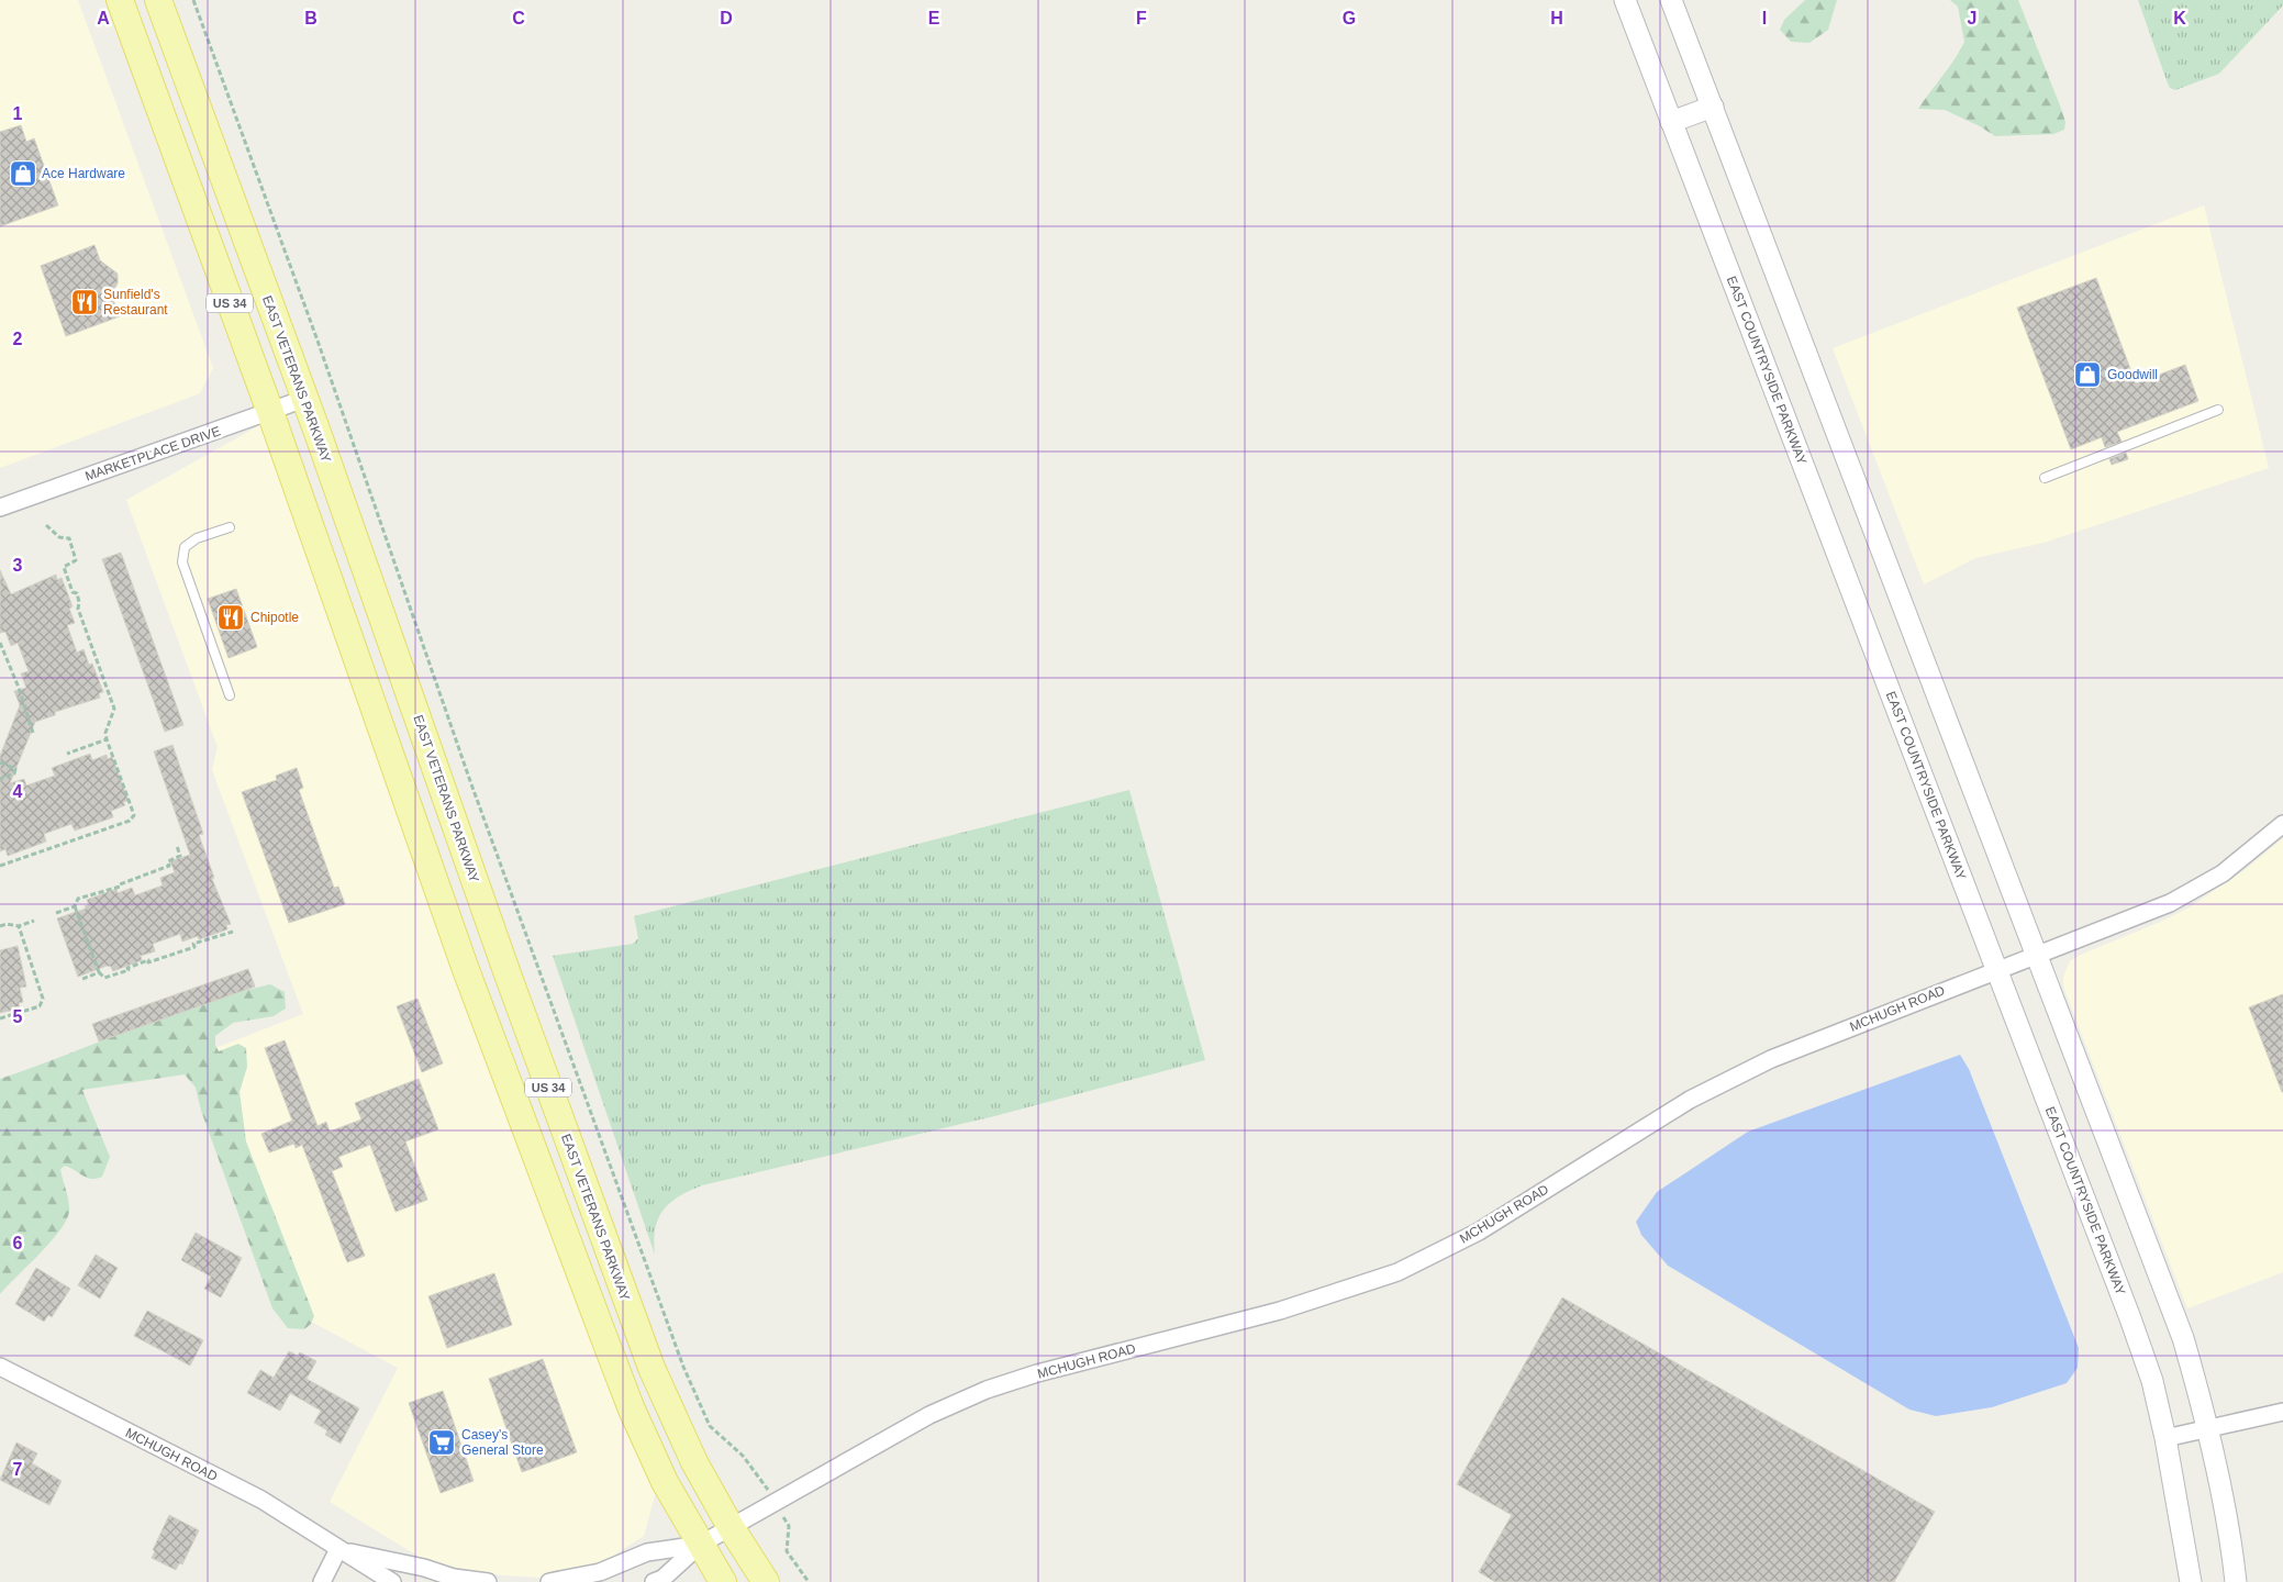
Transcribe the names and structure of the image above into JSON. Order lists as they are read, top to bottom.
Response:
{
  "streets": {
    "main road": ["US 34", "EAST VETERANS PARKWAY"],
    "street": ["EAST COUNTRYSIDE PARKWAY", "MARKETPLACE DRIVE", "MCHUGH ROAD"]
  },
  "crossings": [
    ["US 34", "MARKETPLACE DRIVE"],
    ["US 34", "MCHUGH ROAD"],
    ["EAST COUNTRYSIDE PARKWAY", "MCHUGH ROAD"],
    ["EAST VETERANS PARKWAY", "MARKETPLACE DRIVE"],
    ["EAST VETERANS PARKWAY", "MCHUGH ROAD"]
  ],
  "places": {
    "shop": ["Ace Hardware", "Goodwill"],
    "restaurant": ["Sunfield's Restaurant", "Chipotle"],
    "supermarket": ["Casey's General Store"]
  },
  "grid": {
    "columns": [
      "A",
      "B",
      "C",
      "D",
      "E",
      "F",
      "G",
      "H",
      "I",
      "J",
      "K"
    ],
    "rows": [
      "1",
      "2",
      "3",
      "4",
      "5",
      "6",
      "7"
    ]
  }
}
